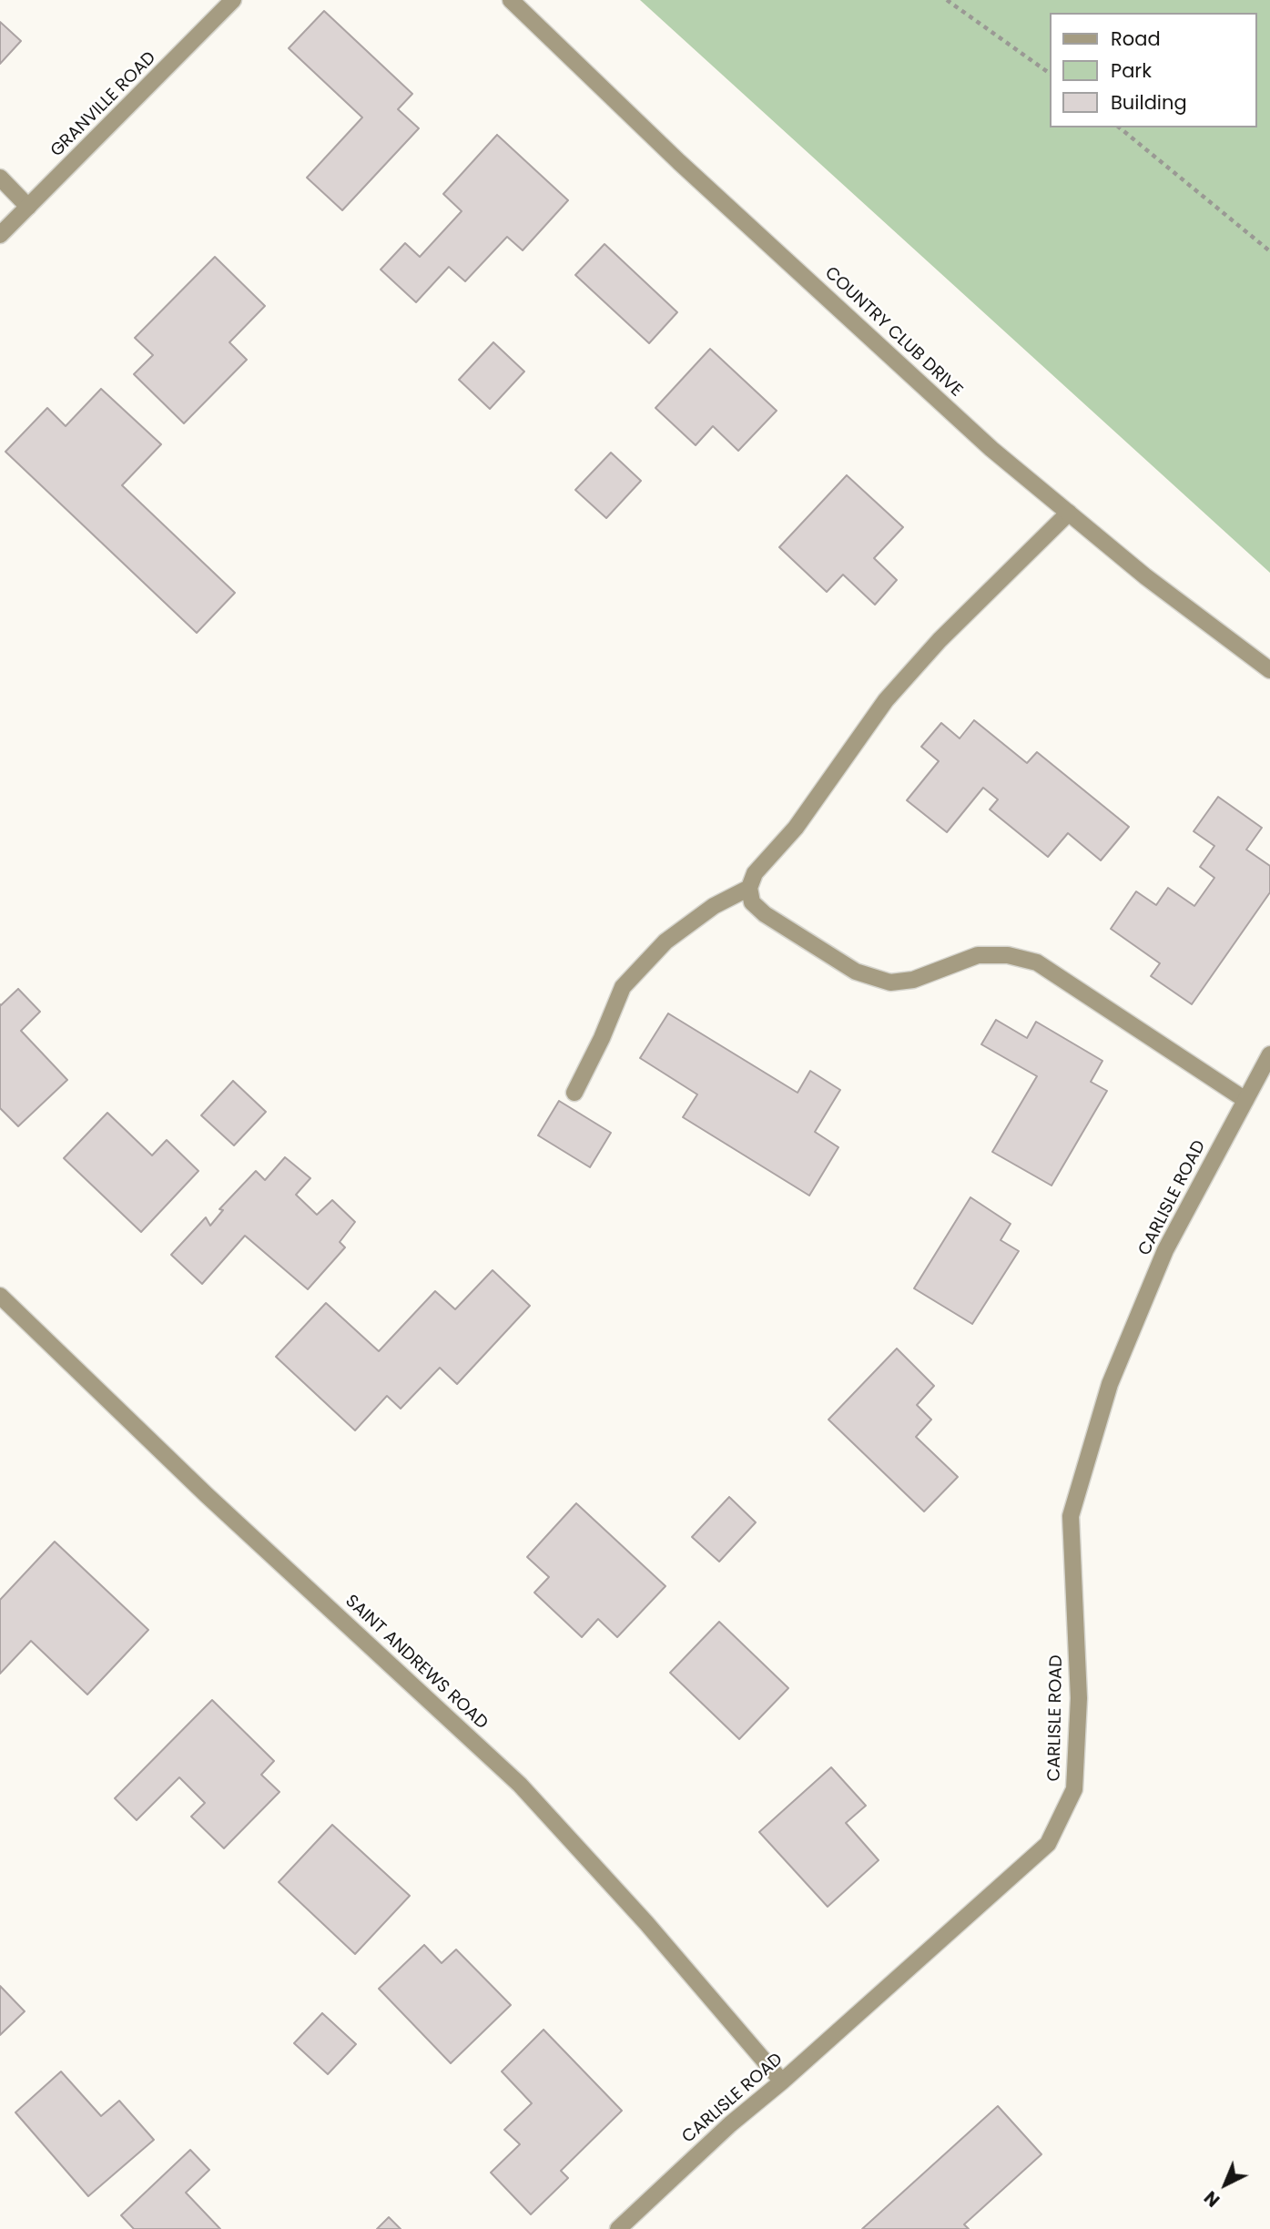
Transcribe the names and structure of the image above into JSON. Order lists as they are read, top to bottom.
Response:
{
  "streets": {
    "street": [
      "GRANVILLE ROAD",
      "COUNTRY CLUB DRIVE",
      "CARLISLE ROAD",
      "SAINT ANDREWS ROAD"
    ]
  },
  "crossings": [
    ["CARLISLE ROAD", "SAINT ANDREWS ROAD"]
  ],
  "legend": ["Road", "Park", "Building"],
  "north": "bottom left"
}
